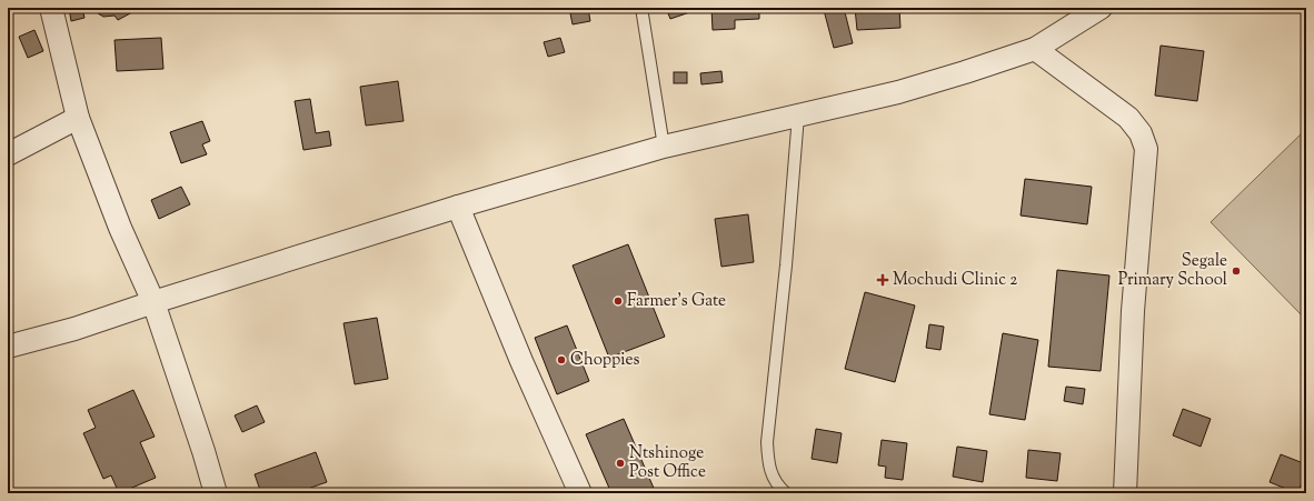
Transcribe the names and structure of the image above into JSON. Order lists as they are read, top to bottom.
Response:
{
  "places": {
    "other": [
      "Segale Primary School",
      "Farmer's Gate",
      "Choppies",
      "Ntshinoge Post Office"
    ],
    "health": ["Mochudi Clinic 2"]
  }
}
